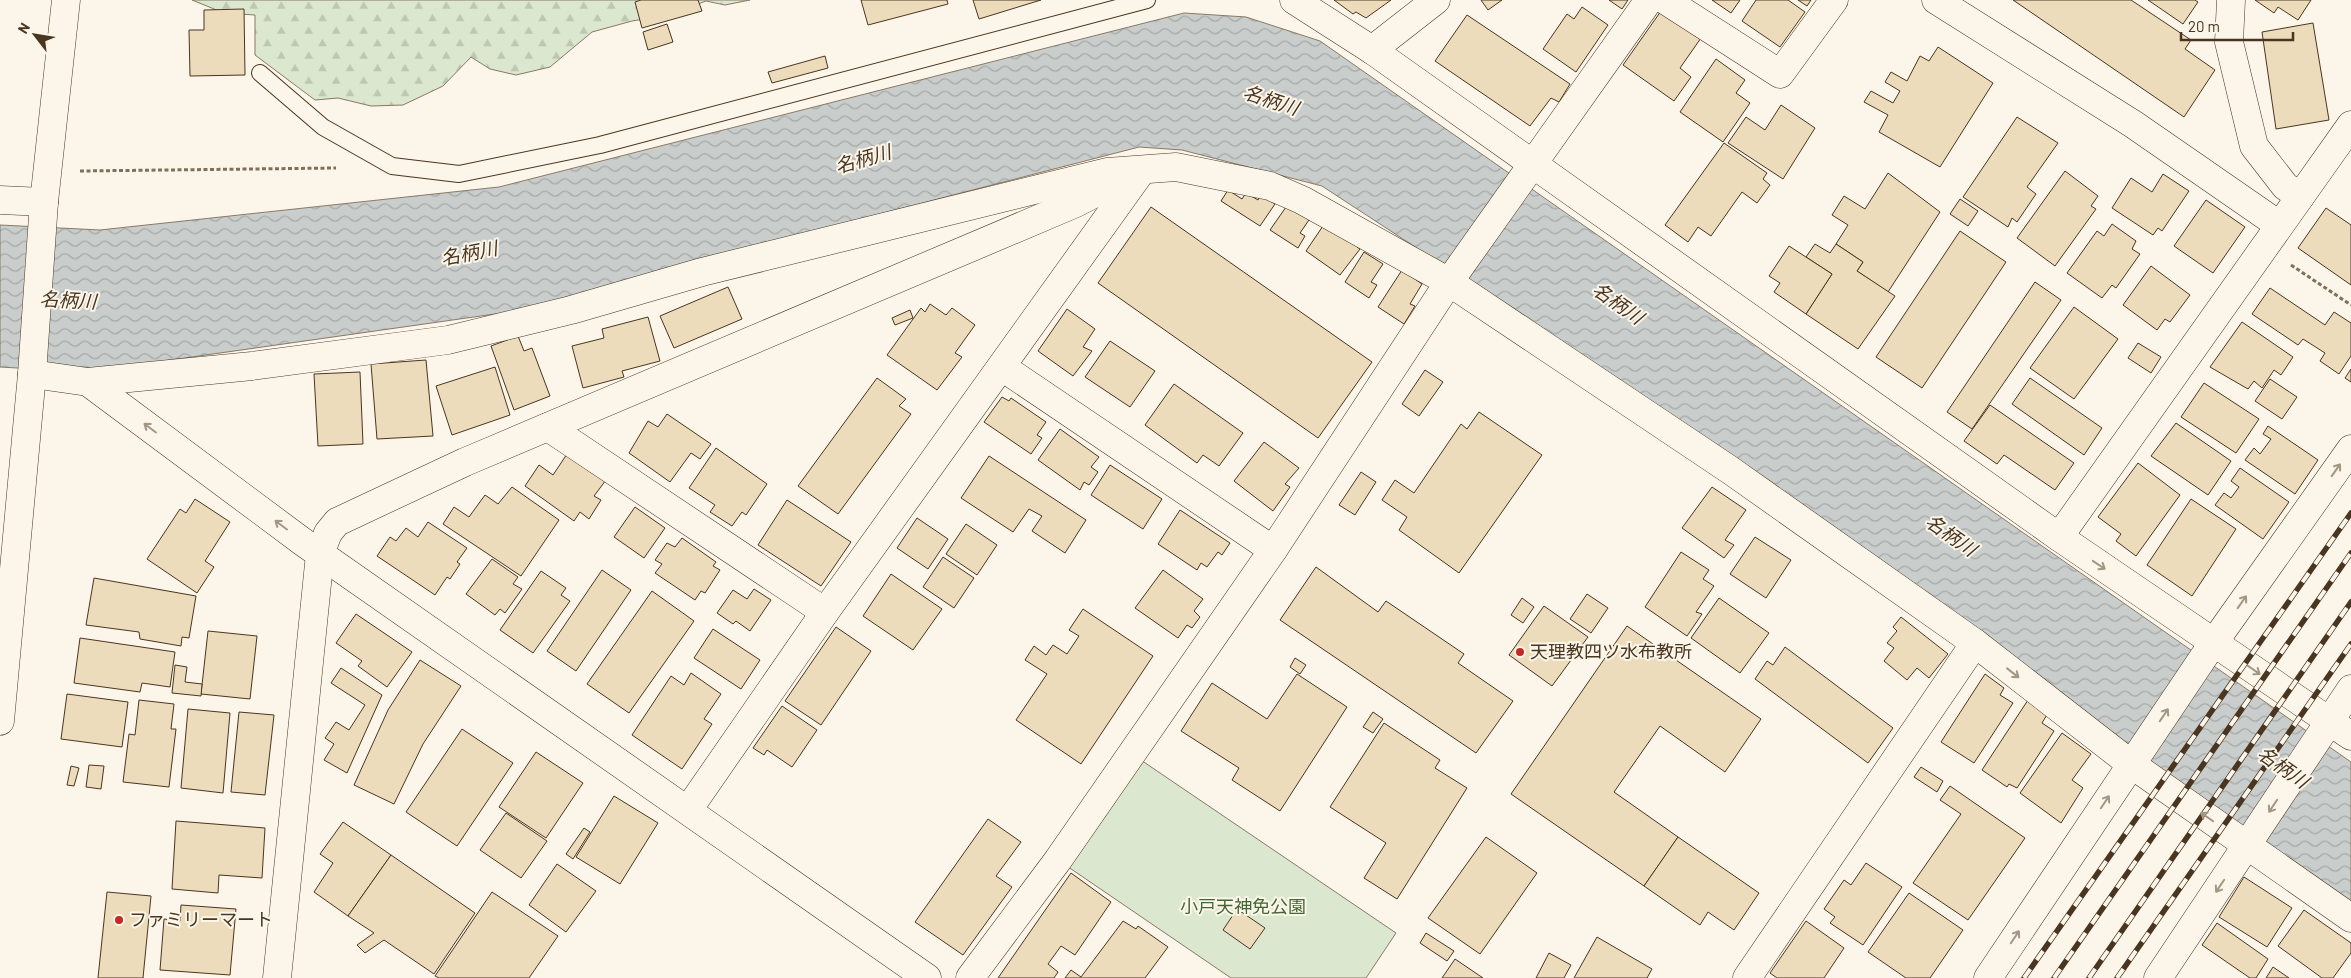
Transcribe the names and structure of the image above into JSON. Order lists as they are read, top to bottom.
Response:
{
  "water": ["名柄川"],
  "parks": ["小戸天神免公園"],
  "places": ["天理教四ツ水布教所", "ファミリーマート"],
  "scale_bar": "20 m",
  "north": "top left"
}
